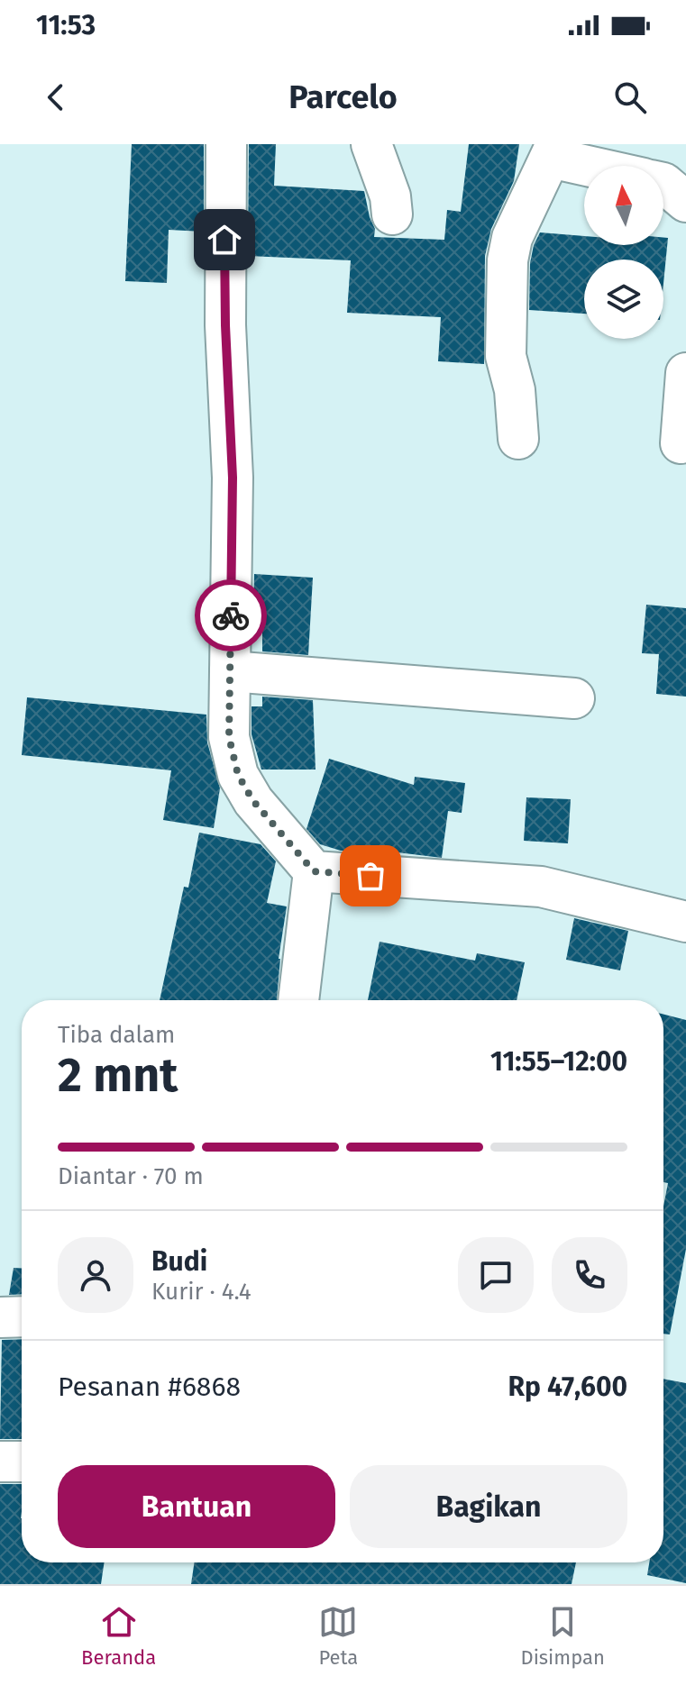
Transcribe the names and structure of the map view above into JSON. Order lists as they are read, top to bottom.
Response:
{
  "north": "top",
  "page": {
    "status": "11:53",
    "header": "Parcelo",
    "heading": ["2 mnt", "Tiba dalam", "11:55–12:00"],
    "panel": [
      "Budi",
      "Kurir · 4.4",
      "Pesanan #6868",
      "Rp 47,600"
    ],
    "bar": "Diantar · 70 m",
    "buttons": ["Bantuan", "Bagikan"],
    "tabs": ["Beranda", "Peta", "Disimpan"]
  }
}
